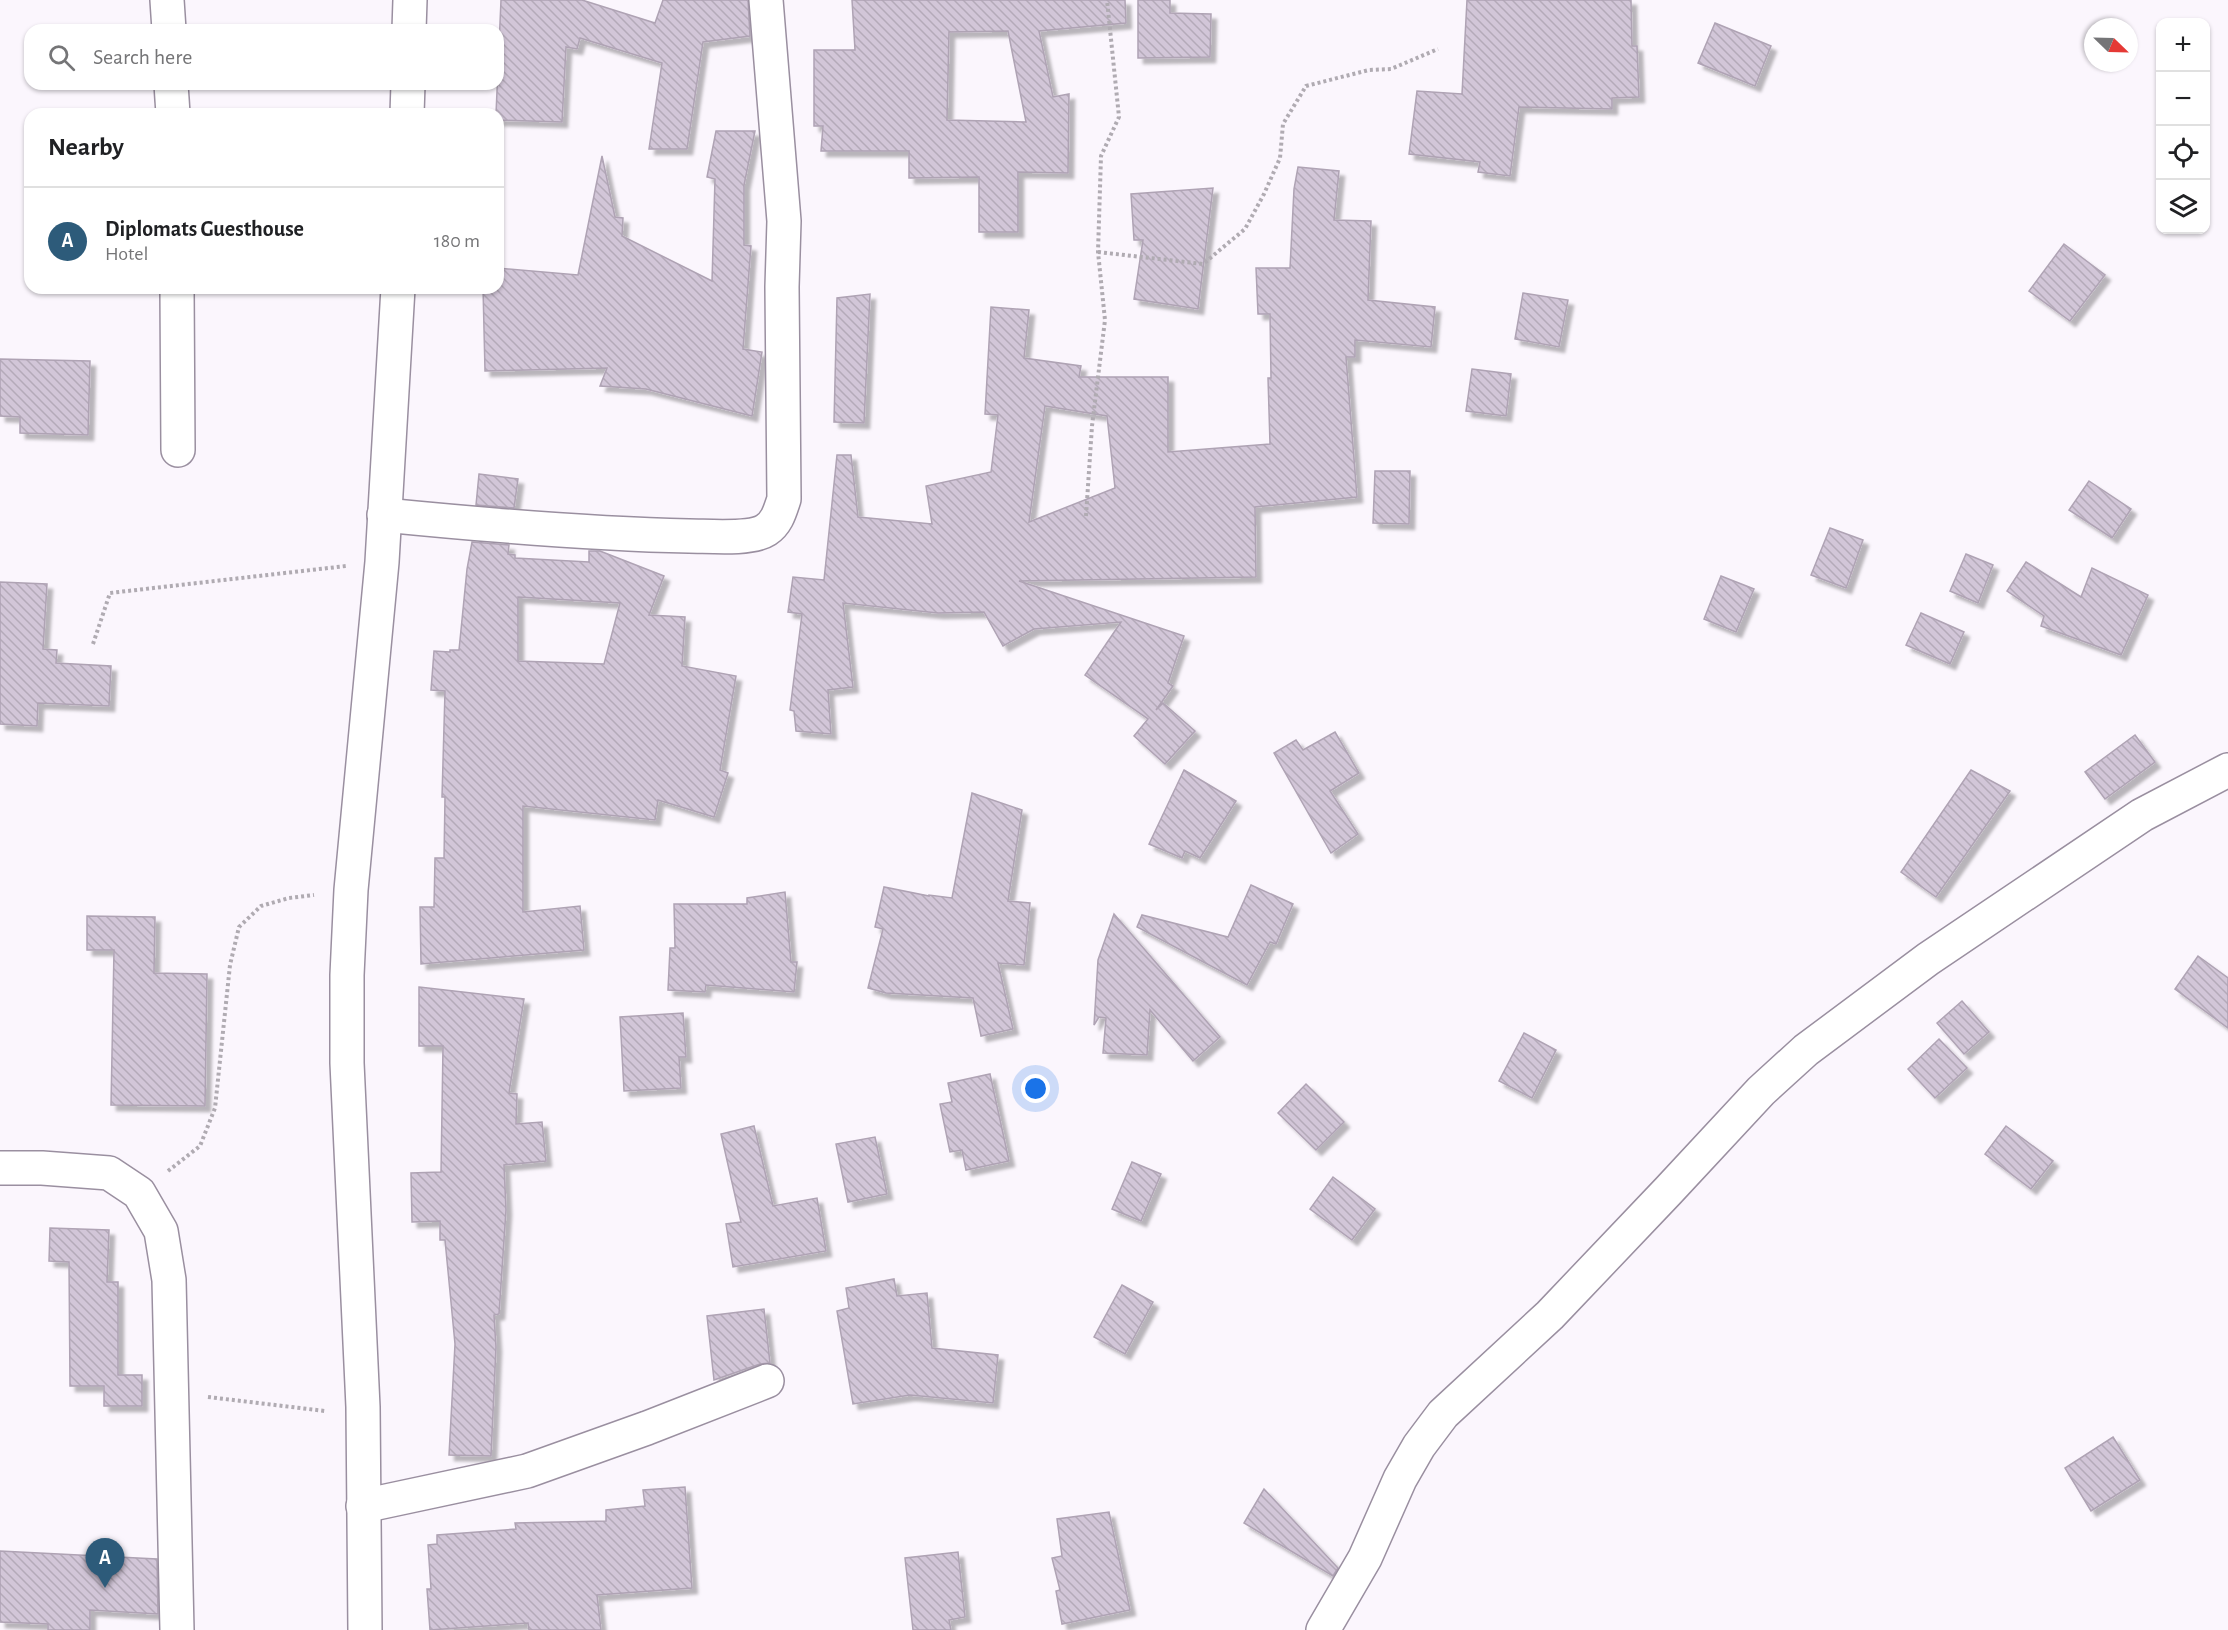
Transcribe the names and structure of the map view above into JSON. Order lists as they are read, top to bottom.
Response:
{
  "north": "bottom right",
  "page": {
    "map_buttons": ["+", "−"],
    "search": "Search here",
    "heading": "Nearby",
    "list": [
      {
        "mark": "A",
        "name": "Diplomats Guesthouse",
        "note": "Hotel",
        "value": "180 m"
      }
    ],
    "pins": "A"
  }
}
